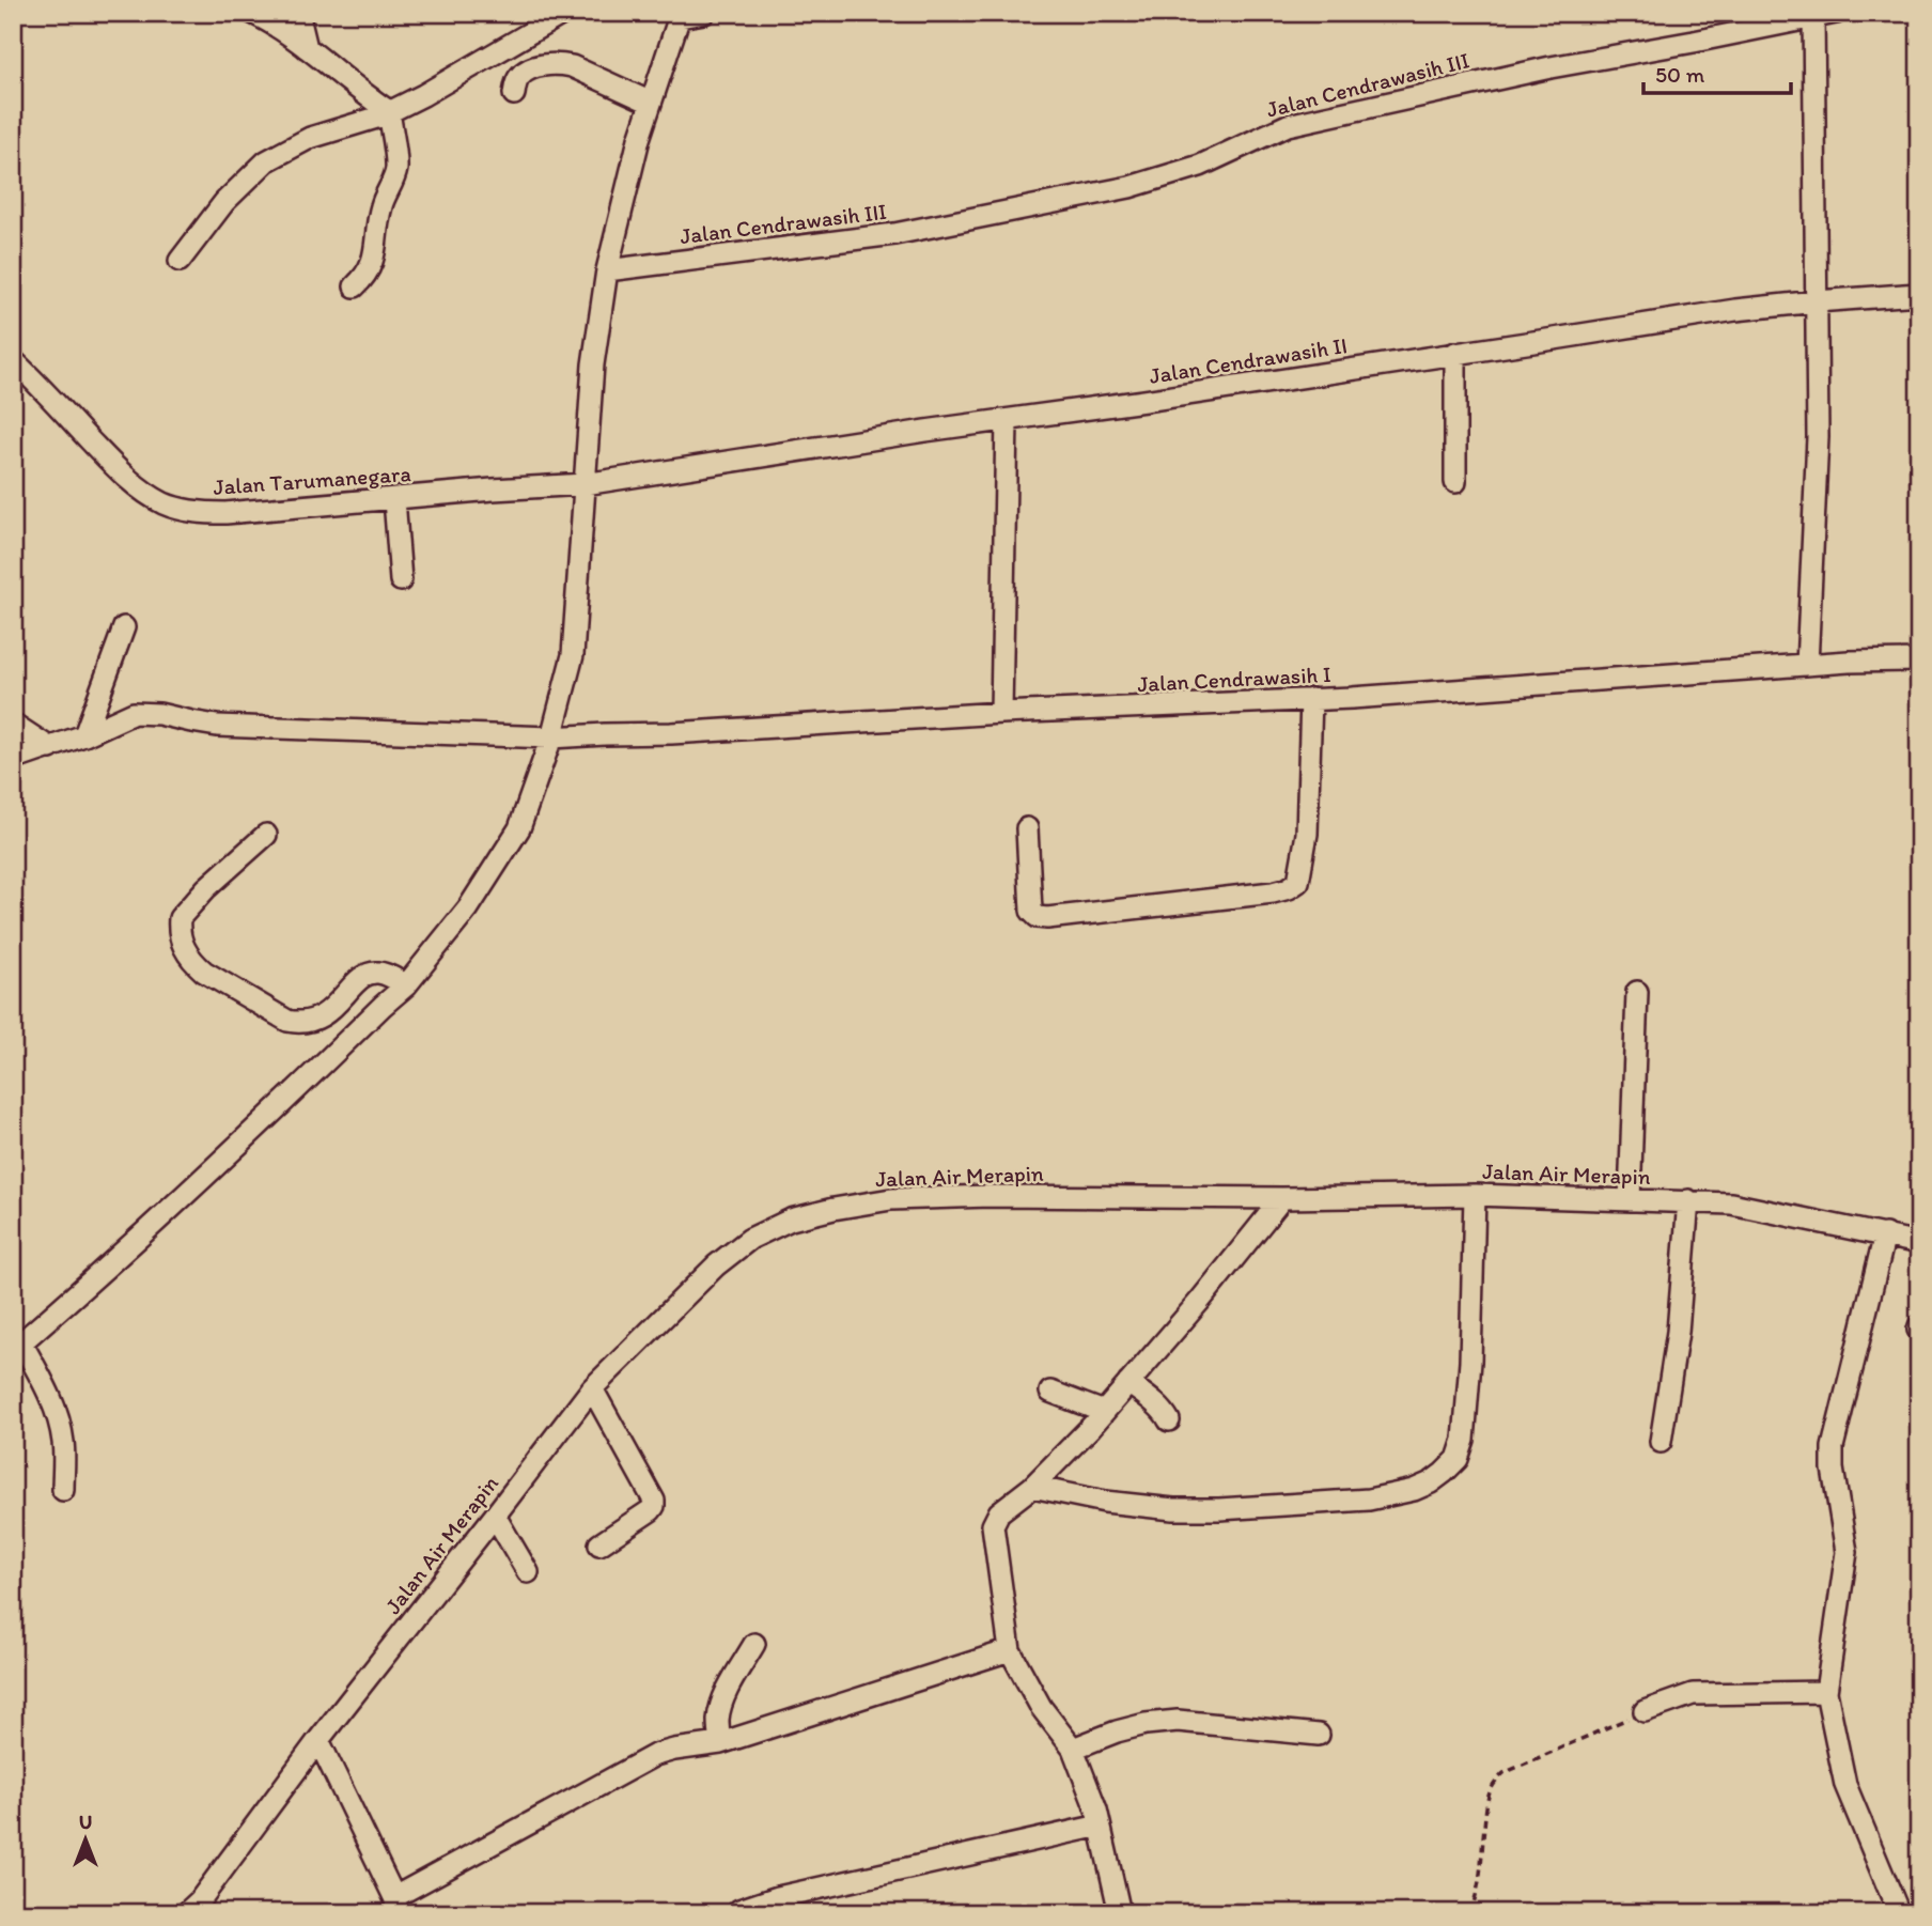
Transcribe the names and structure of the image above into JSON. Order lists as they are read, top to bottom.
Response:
{
  "streets": {
    "street": [
      "Jalan Cendrawasih III",
      "Jalan Cendrawasih II",
      "Jalan Tarumanegara",
      "Jalan Cendrawasih I",
      "Jalan Air Merapin"
    ]
  },
  "crossings": [
    ["Jalan Cendrawasih II", "Jalan Tarumanegara"]
  ],
  "scale_bar": "50 m",
  "north": "top"
}
